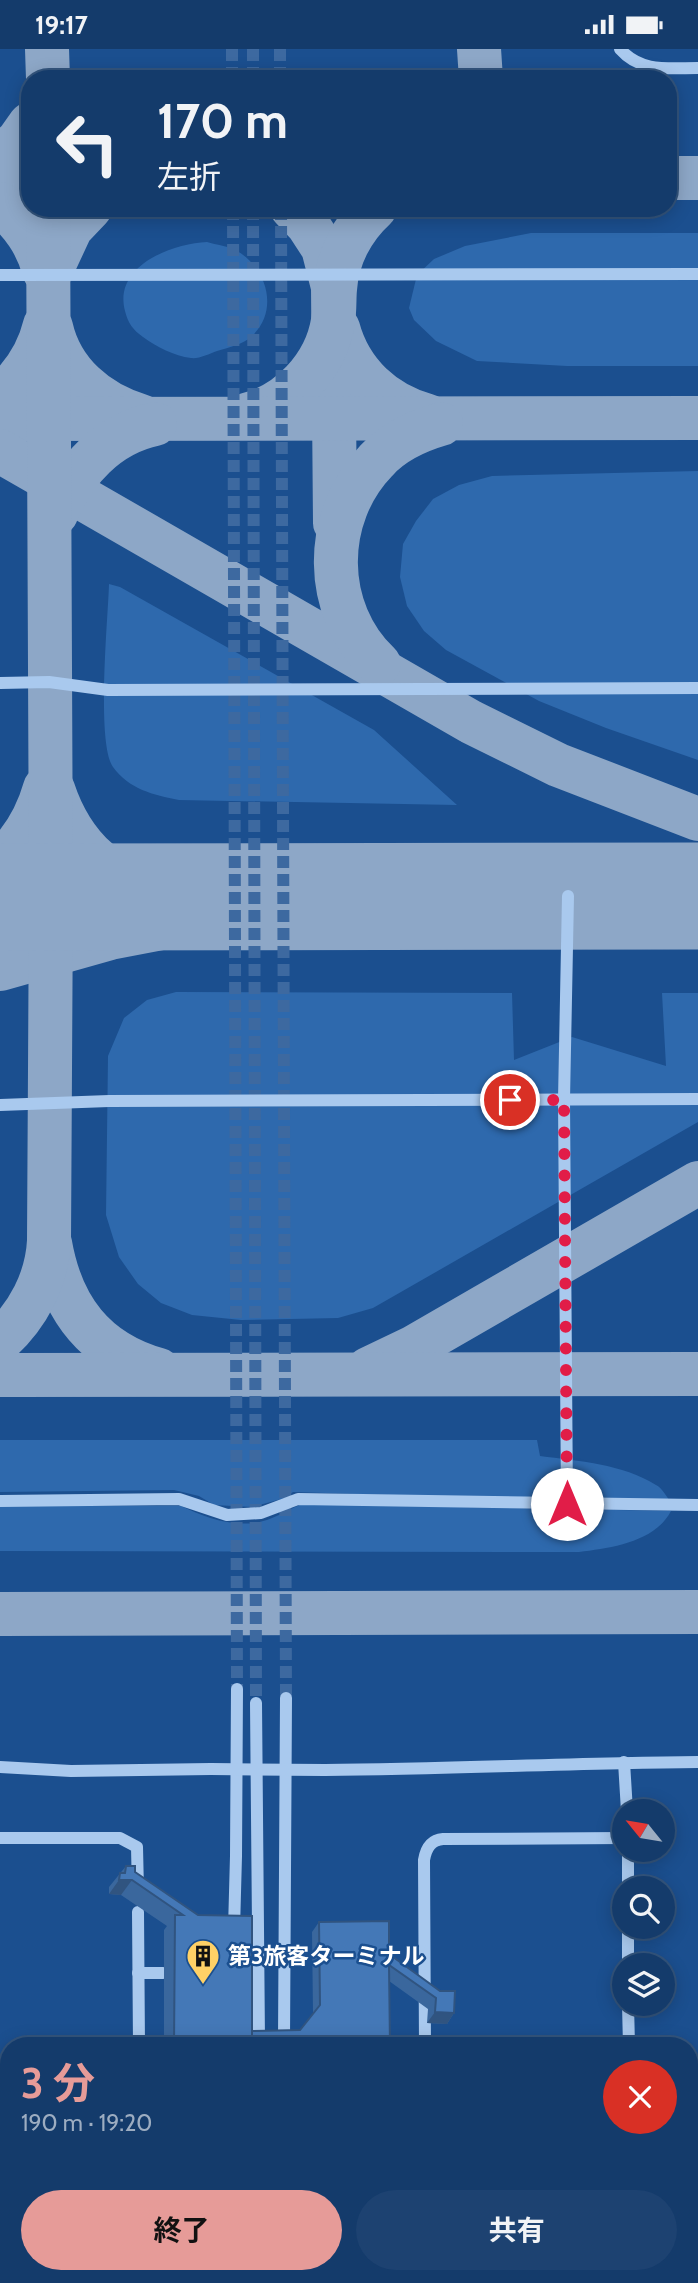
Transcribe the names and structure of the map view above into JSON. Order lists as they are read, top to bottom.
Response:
{
  "places": {
    "building": ["第3旅客ターミナル"]
  },
  "north": "top left",
  "page": {
    "status": "19:17",
    "turn": ["170 m", "左折"],
    "heading": ["3 分", "190 m · 19:20"],
    "buttons": ["終了", "共有"]
  }
}
